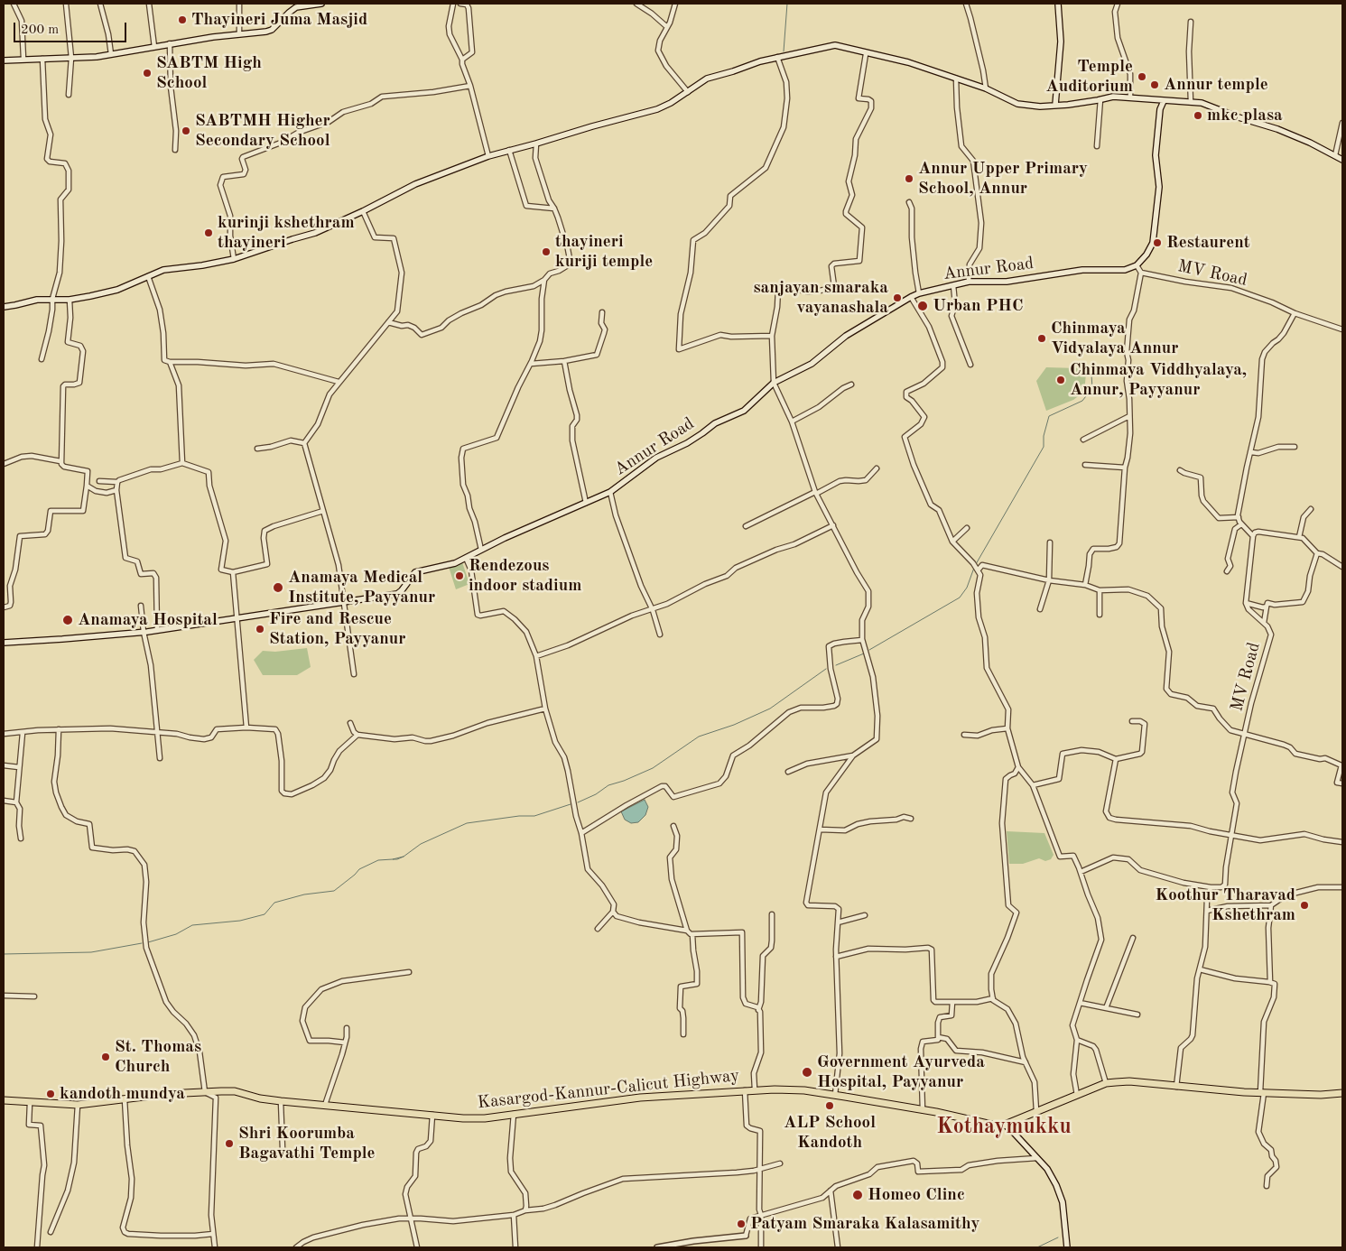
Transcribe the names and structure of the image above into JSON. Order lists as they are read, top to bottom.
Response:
{
  "streets": {
    "highway": ["Kasargod-Kannur-Calicut Highway"],
    "main road": ["Annur Road"],
    "street": ["MV Road"]
  },
  "districts": ["Kothaymukku"],
  "places": [
    "Thayineri Juma Masjid",
    "SABTM High School",
    "Temple Auditorium",
    "Annur temple",
    "mkc plasa",
    "SABTMH Higher Secondary School",
    "Annur Upper Primary School, Annur",
    "kurinji kshethram thayineri",
    "Restaurent",
    "thayineri kuriji temple",
    "sanjayan smaraka vayanashala",
    "Urban PHC",
    "Chinmaya Vidyalaya Annur",
    "Chinmaya Viddhyalaya, Annur, Payyanur",
    "Rendezous indoor stadium",
    "Anamaya Medical Institute, Payyanur",
    "Anamaya Hospital",
    "Fire and Rescue Station, Payyanur",
    "Koothur Tharavad Kshethram",
    "St. Thomas Church",
    "Government Ayurveda Hospital, Payyanur",
    "kandoth mundya",
    "ALP School Kandoth",
    "Shri Koorumba Bagavathi Temple",
    "Homeo Clinc",
    "Patyam Smaraka Kalasamithy"
  ],
  "scale_bar": "200 m"
}
